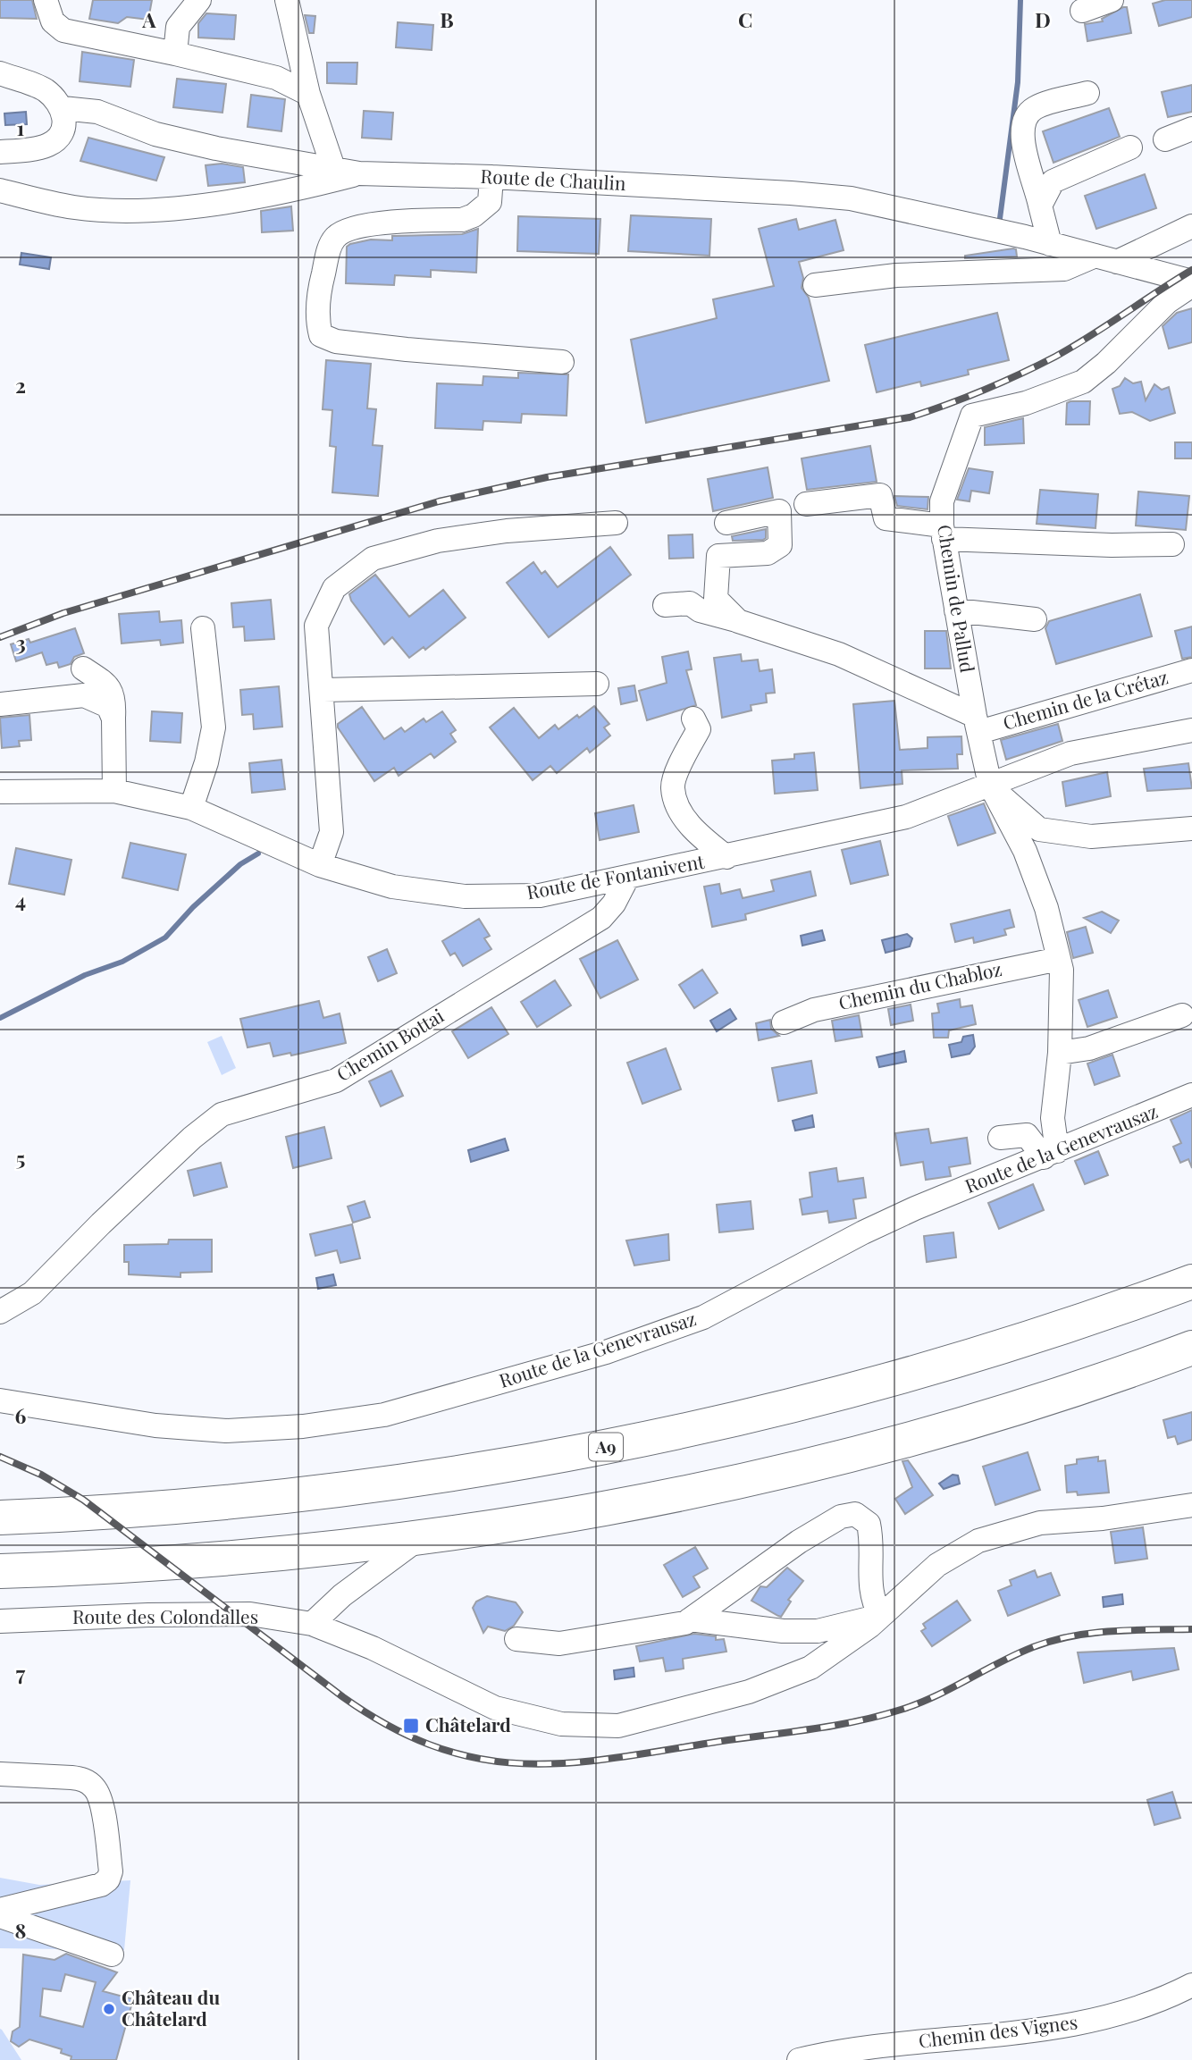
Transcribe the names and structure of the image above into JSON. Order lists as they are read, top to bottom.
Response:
{
  "streets": {
    "highway": ["A9"],
    "street": [
      "Route de Chaulin",
      "Chemin de Pallud",
      "Chemin de la Crétaz",
      "Route de Fontanivent",
      "Chemin du Chabloz",
      "Chemin Bottai",
      "Route de la Genevrausaz",
      "Route des Colondalles",
      "Chemin des Vignes"
    ]
  },
  "crossings": [
    ["Route de Chaulin", "Chemin de Pallud"],
    ["Chemin de Pallud", "Chemin de la Crétaz"],
    ["Chemin de Pallud", "Route de Fontanivent"],
    ["Route de Fontanivent", "Chemin Bottai"]
  ],
  "places": {
    "transit": ["Châtelard"],
    "other": ["Château du Châtelard"]
  },
  "grid": {
    "columns": [
      "A",
      "B",
      "C",
      "D"
    ],
    "rows": [
      "1",
      "2",
      "3",
      "4",
      "5",
      "6",
      "7",
      "8"
    ]
  }
}
